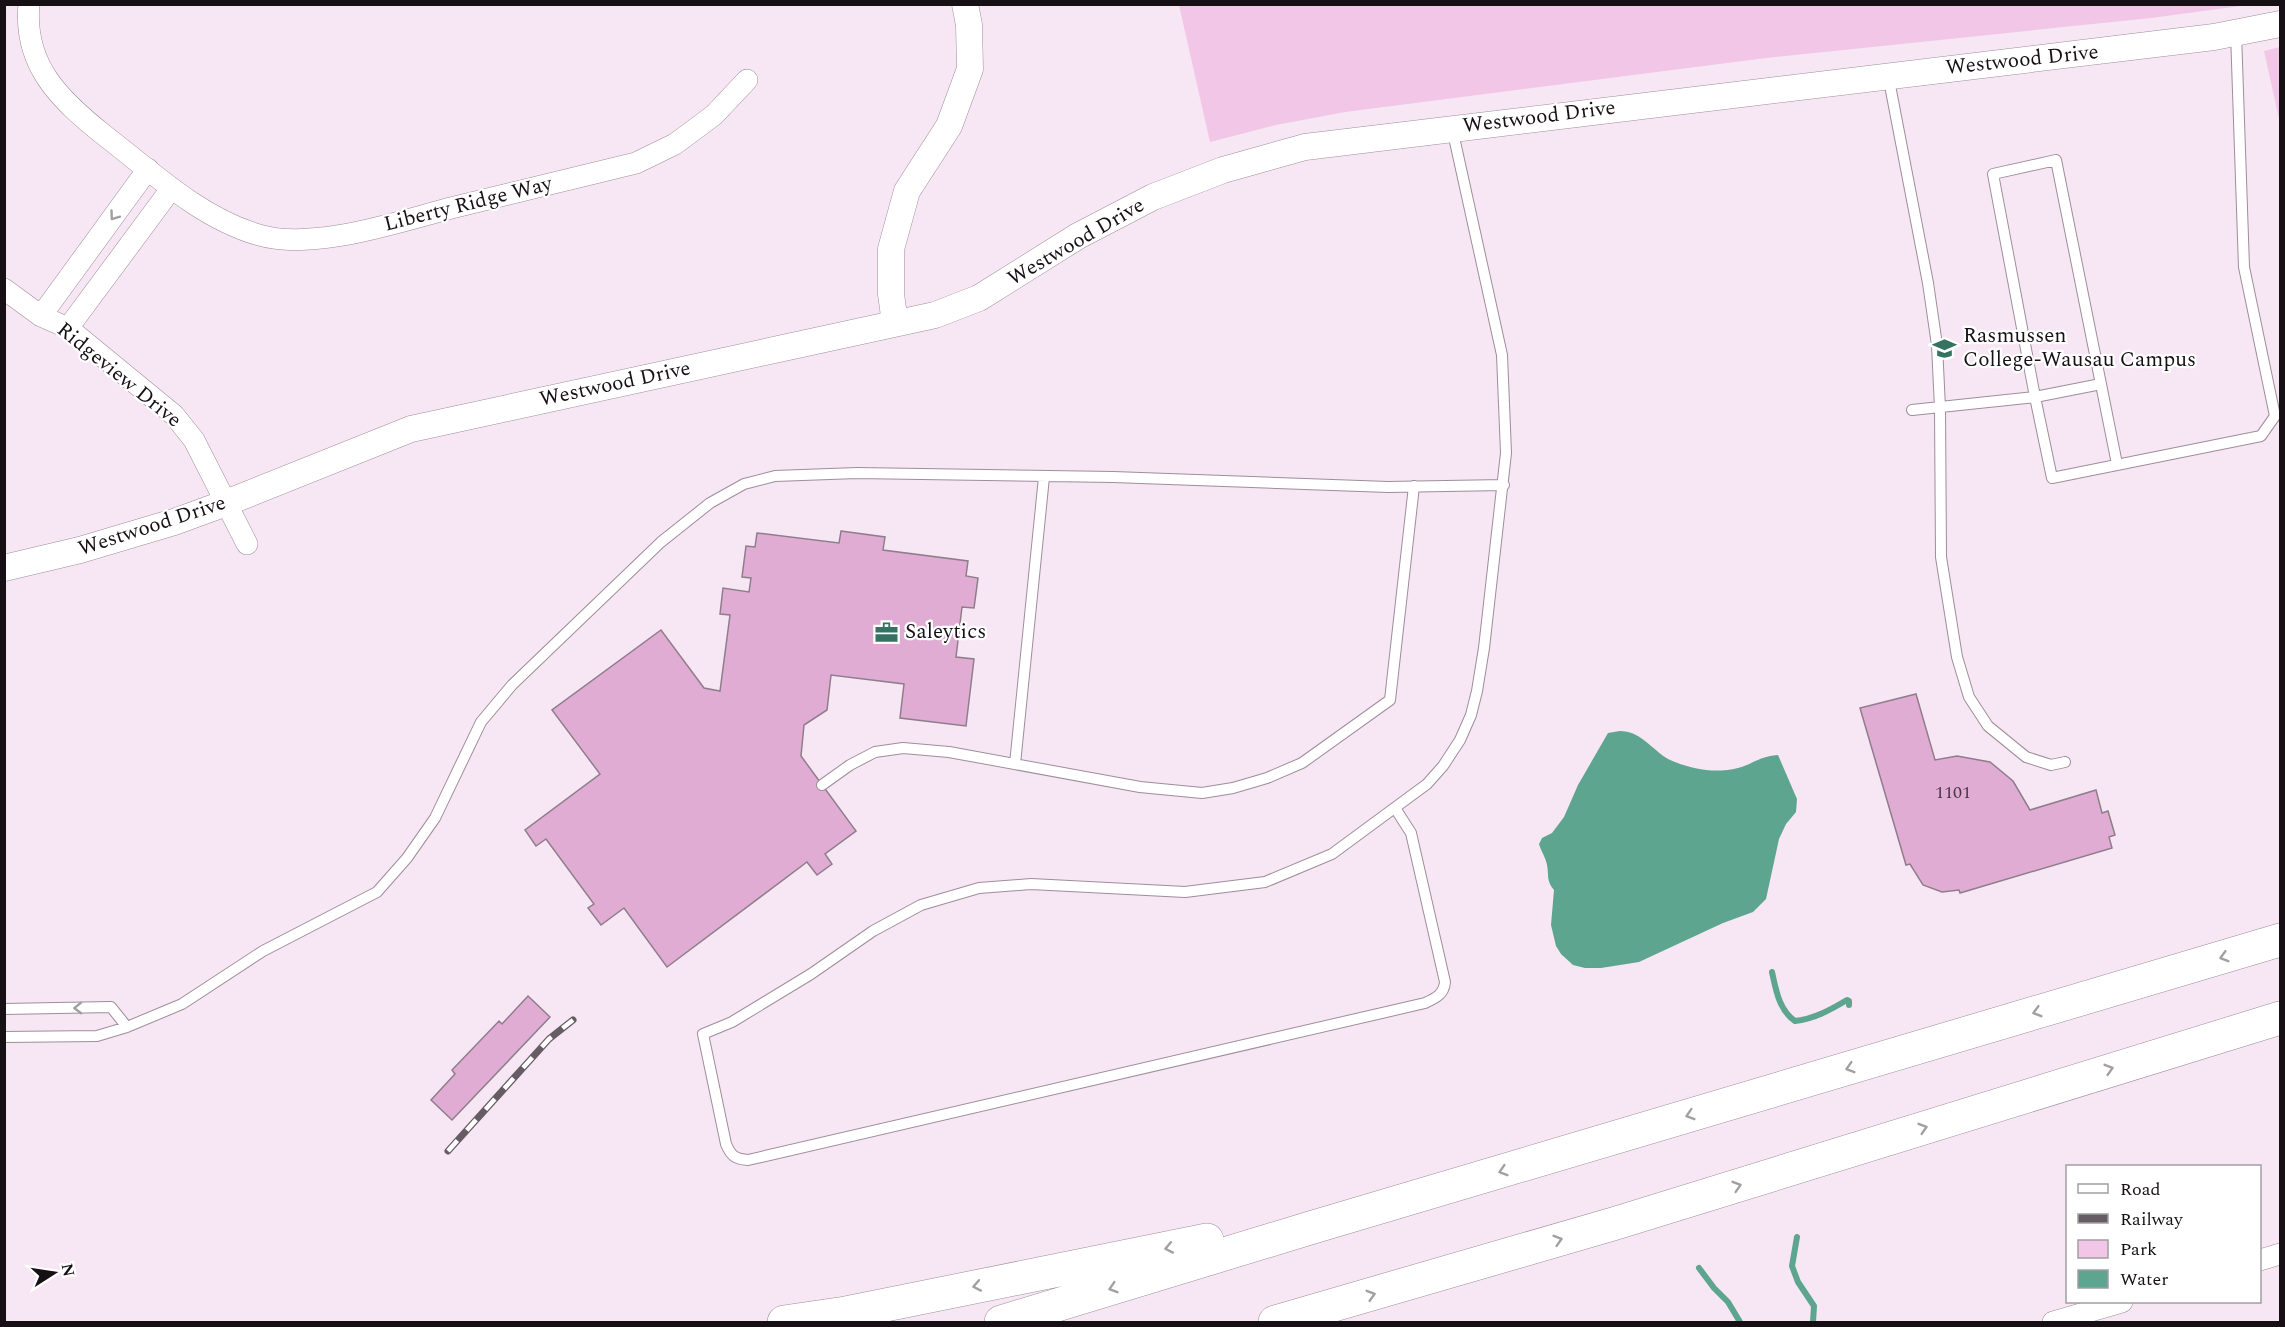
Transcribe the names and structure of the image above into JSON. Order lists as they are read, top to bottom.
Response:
{
  "streets": {
    "street": ["Westwood Drive", "Liberty Ridge Way", "Ridgeview Drive"]
  },
  "crossings": [
    ["Westwood Drive", "Ridgeview Drive"]
  ],
  "places": {
    "school or university": ["Rasmussen College-Wausau Campus"],
    "office": ["Saleytics"]
  },
  "house_numbers": ["1101"],
  "legend": [
    "Road",
    "Railway",
    "Park",
    "Water"
  ],
  "north": "right"
}
